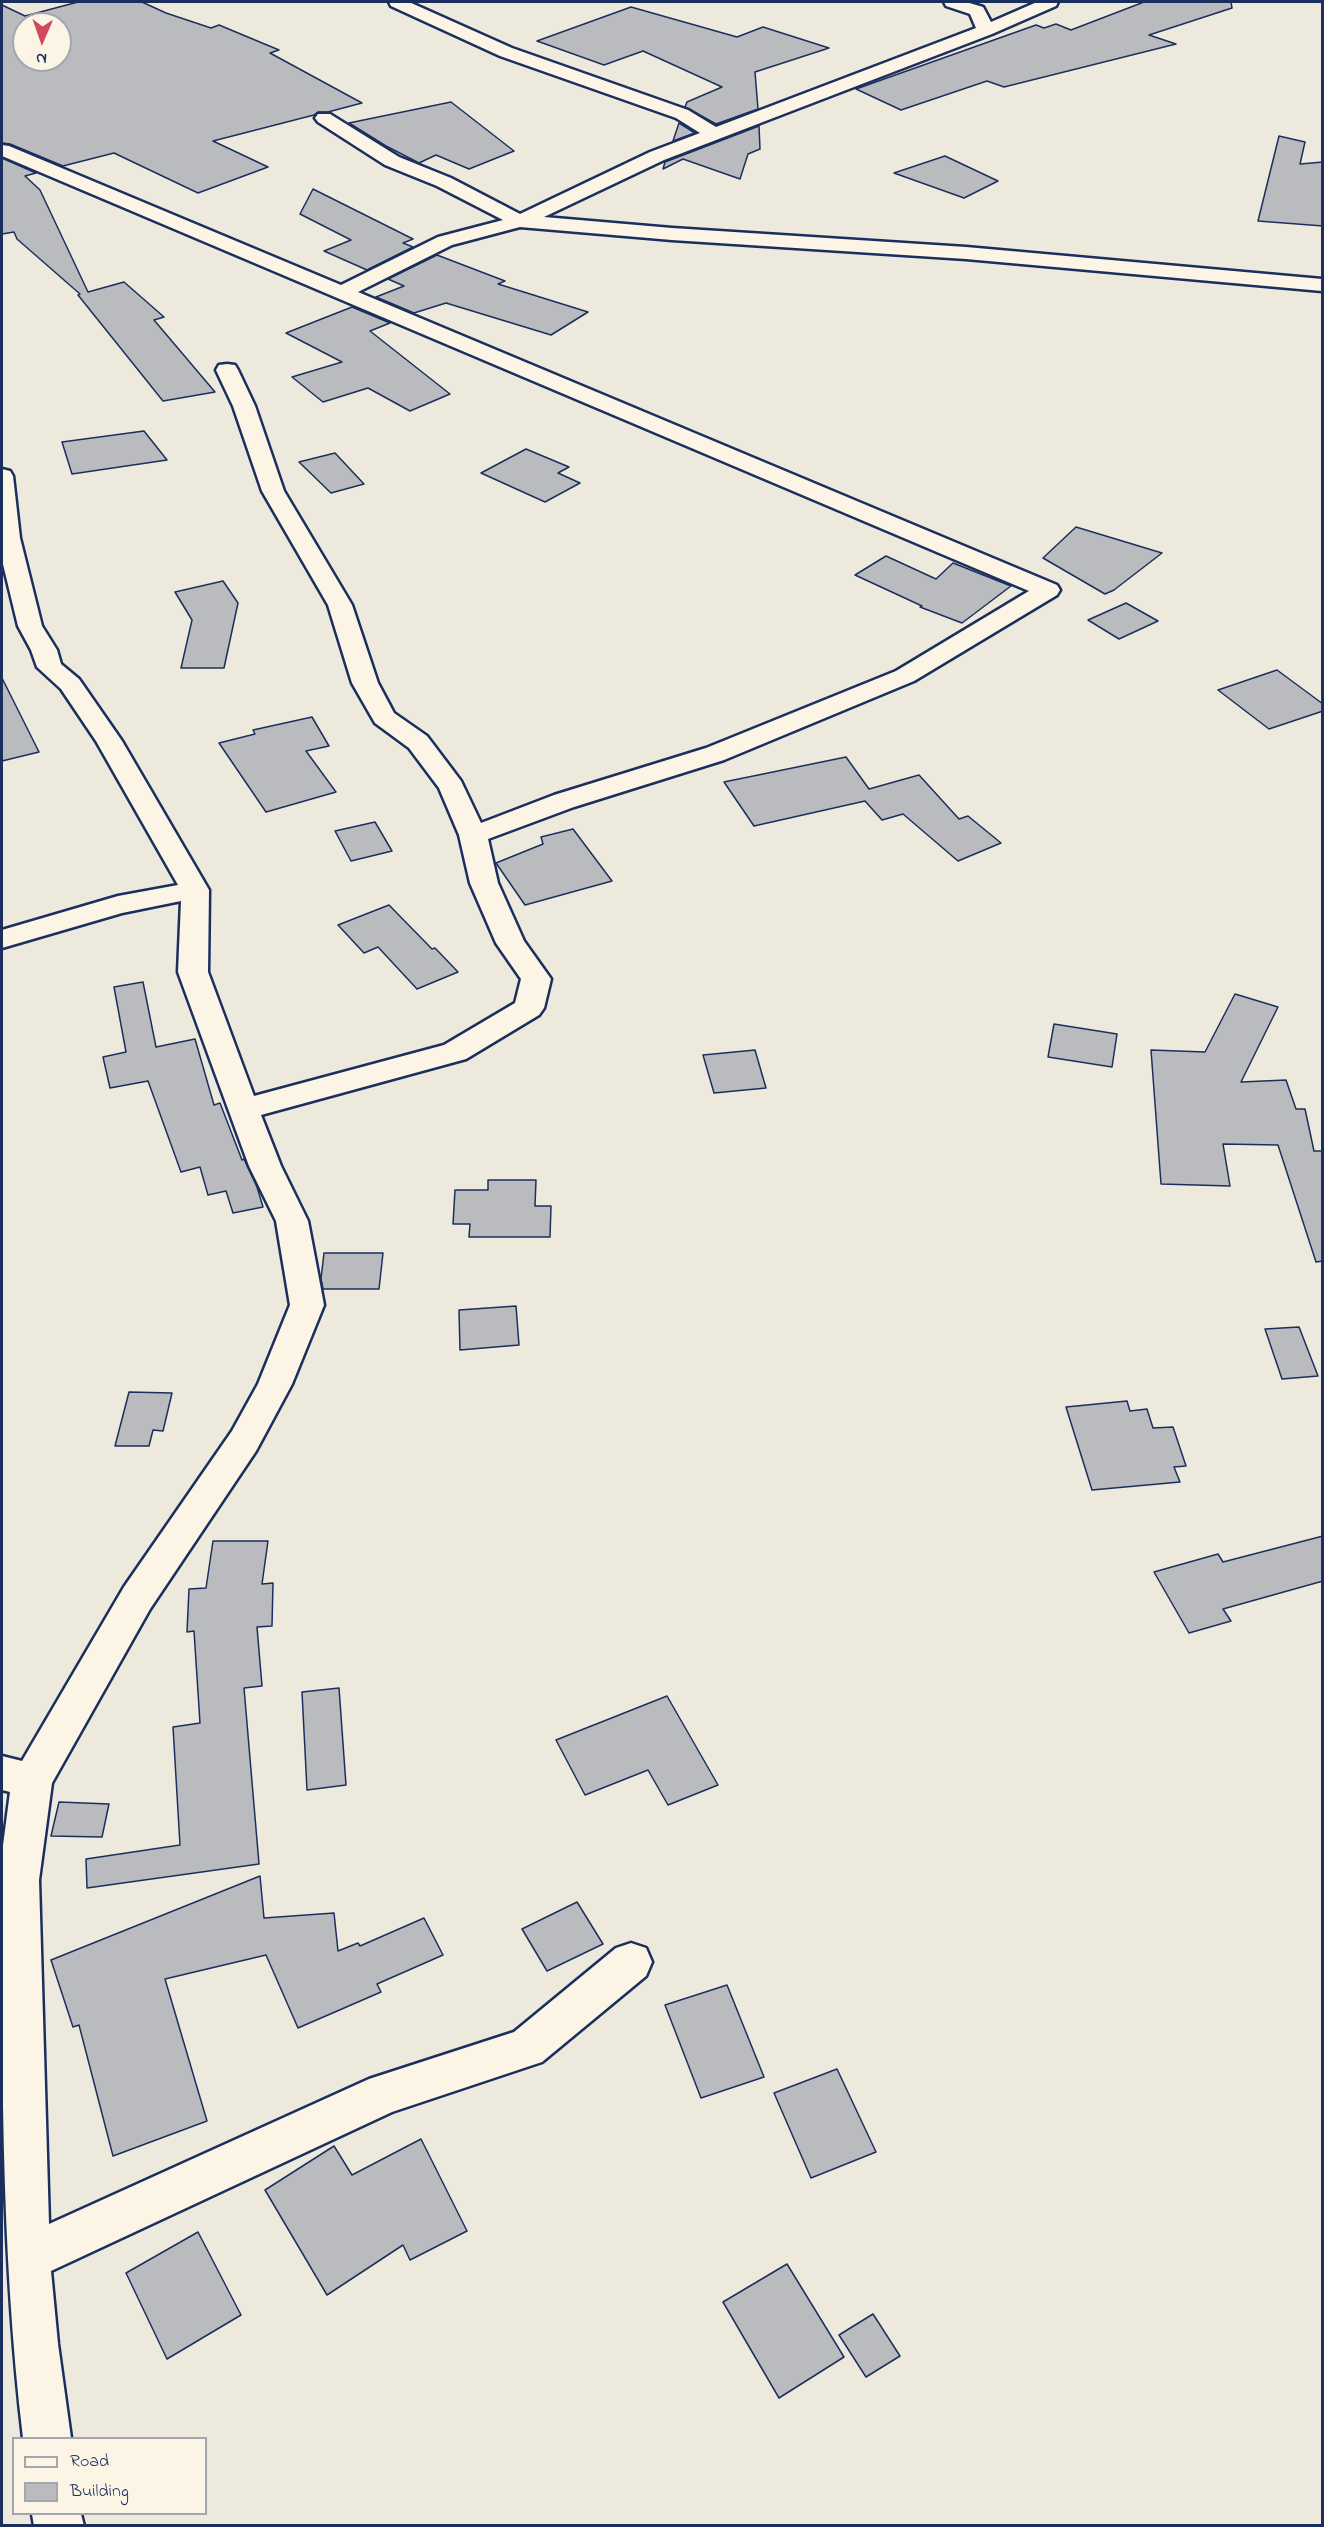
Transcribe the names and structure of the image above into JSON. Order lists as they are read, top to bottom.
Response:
{
  "legend": ["Road", "Building"],
  "north": "bottom"
}
